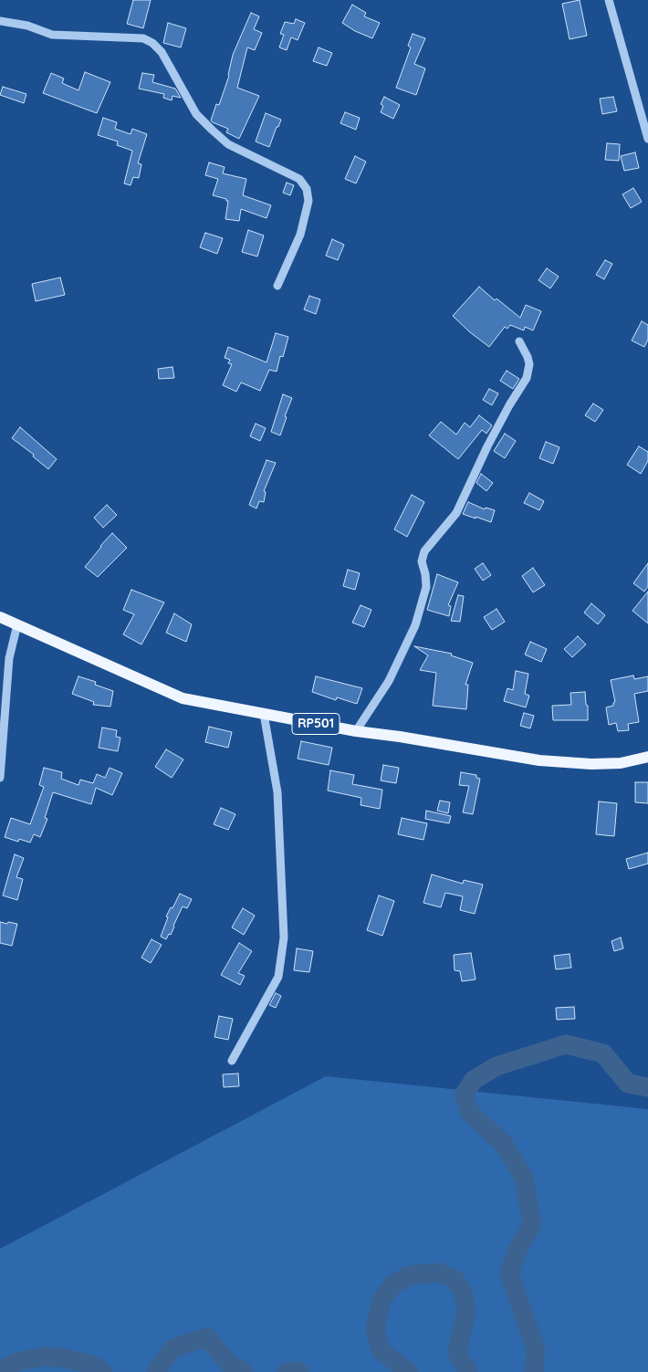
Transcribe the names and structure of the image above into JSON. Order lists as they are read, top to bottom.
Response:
{
  "streets": {
    "main road": ["RP501"]
  }
}
